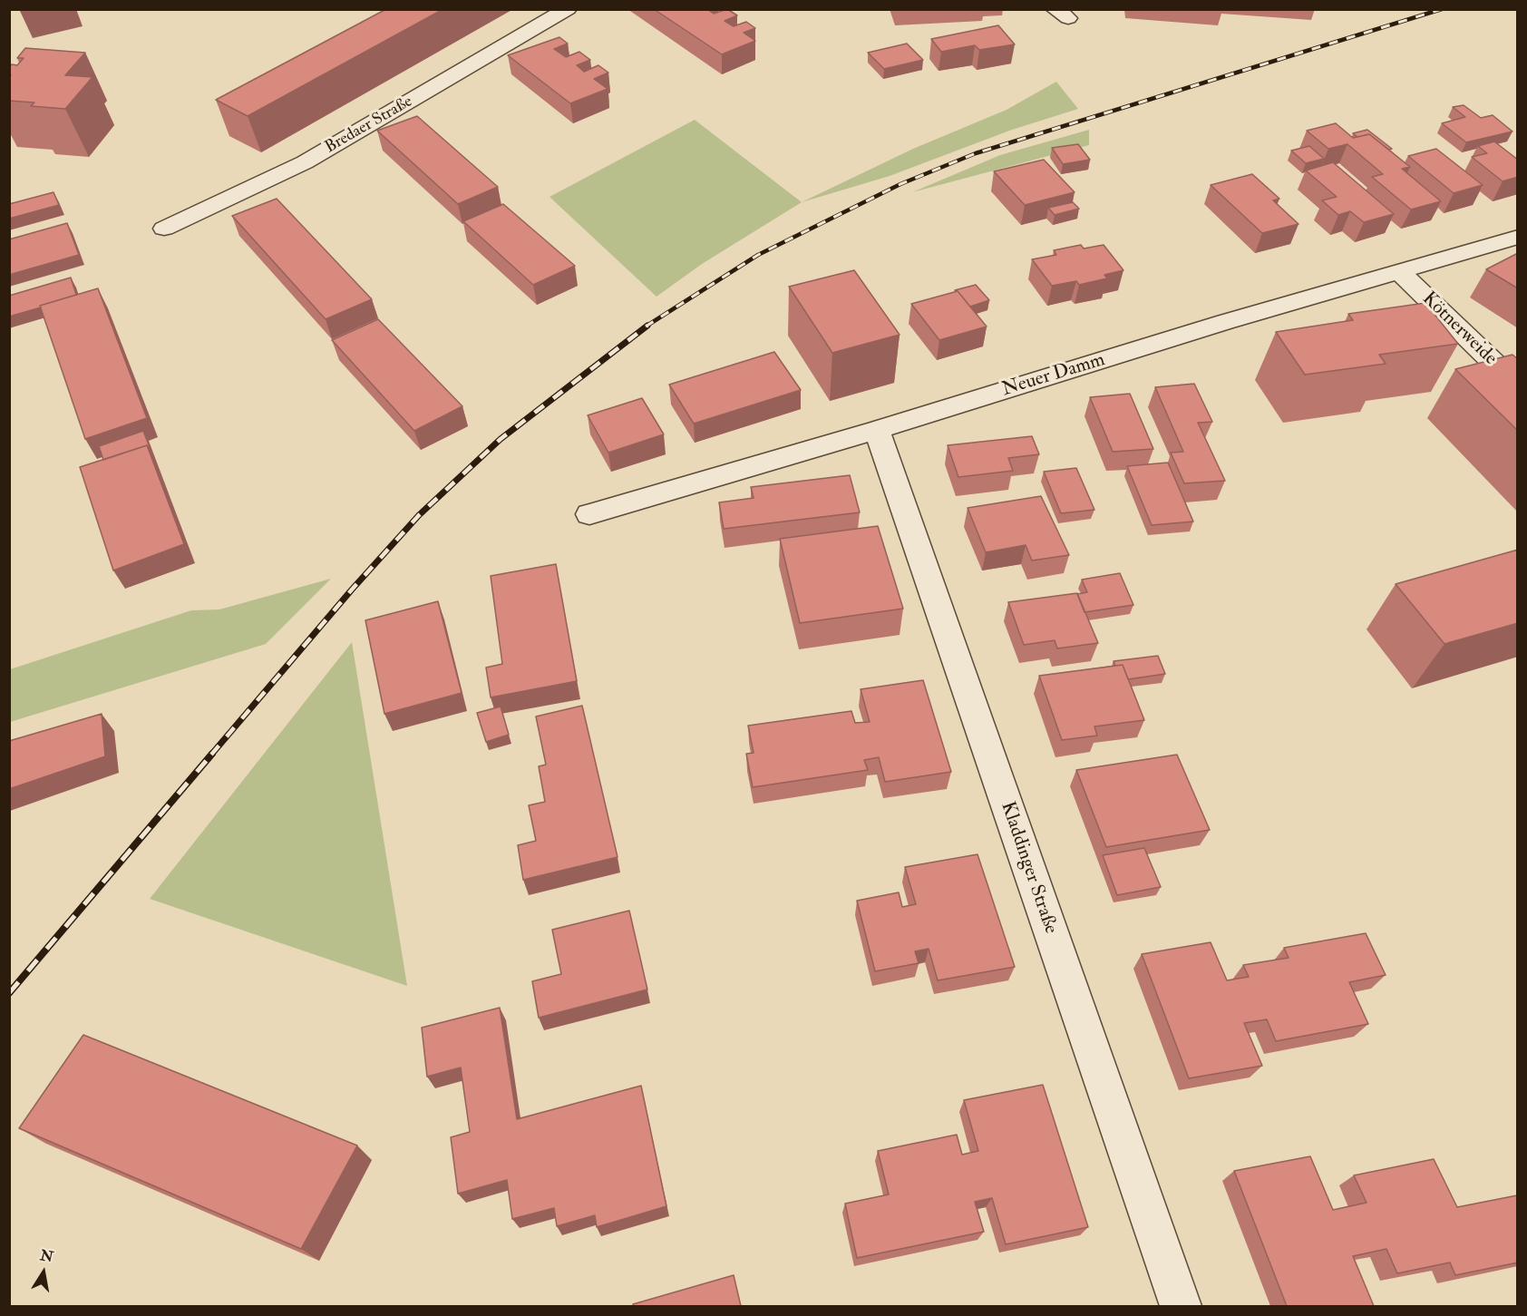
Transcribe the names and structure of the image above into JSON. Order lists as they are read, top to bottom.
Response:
{
  "streets": {
    "street": [
      "Bredaer Straße",
      "Kötnerweide",
      "Neuer Damm",
      "Kladdinger Straße"
    ]
  },
  "crossings": [
    ["Kötnerweide", "Neuer Damm"],
    ["Neuer Damm", "Kladdinger Straße"]
  ],
  "north": "top"
}
